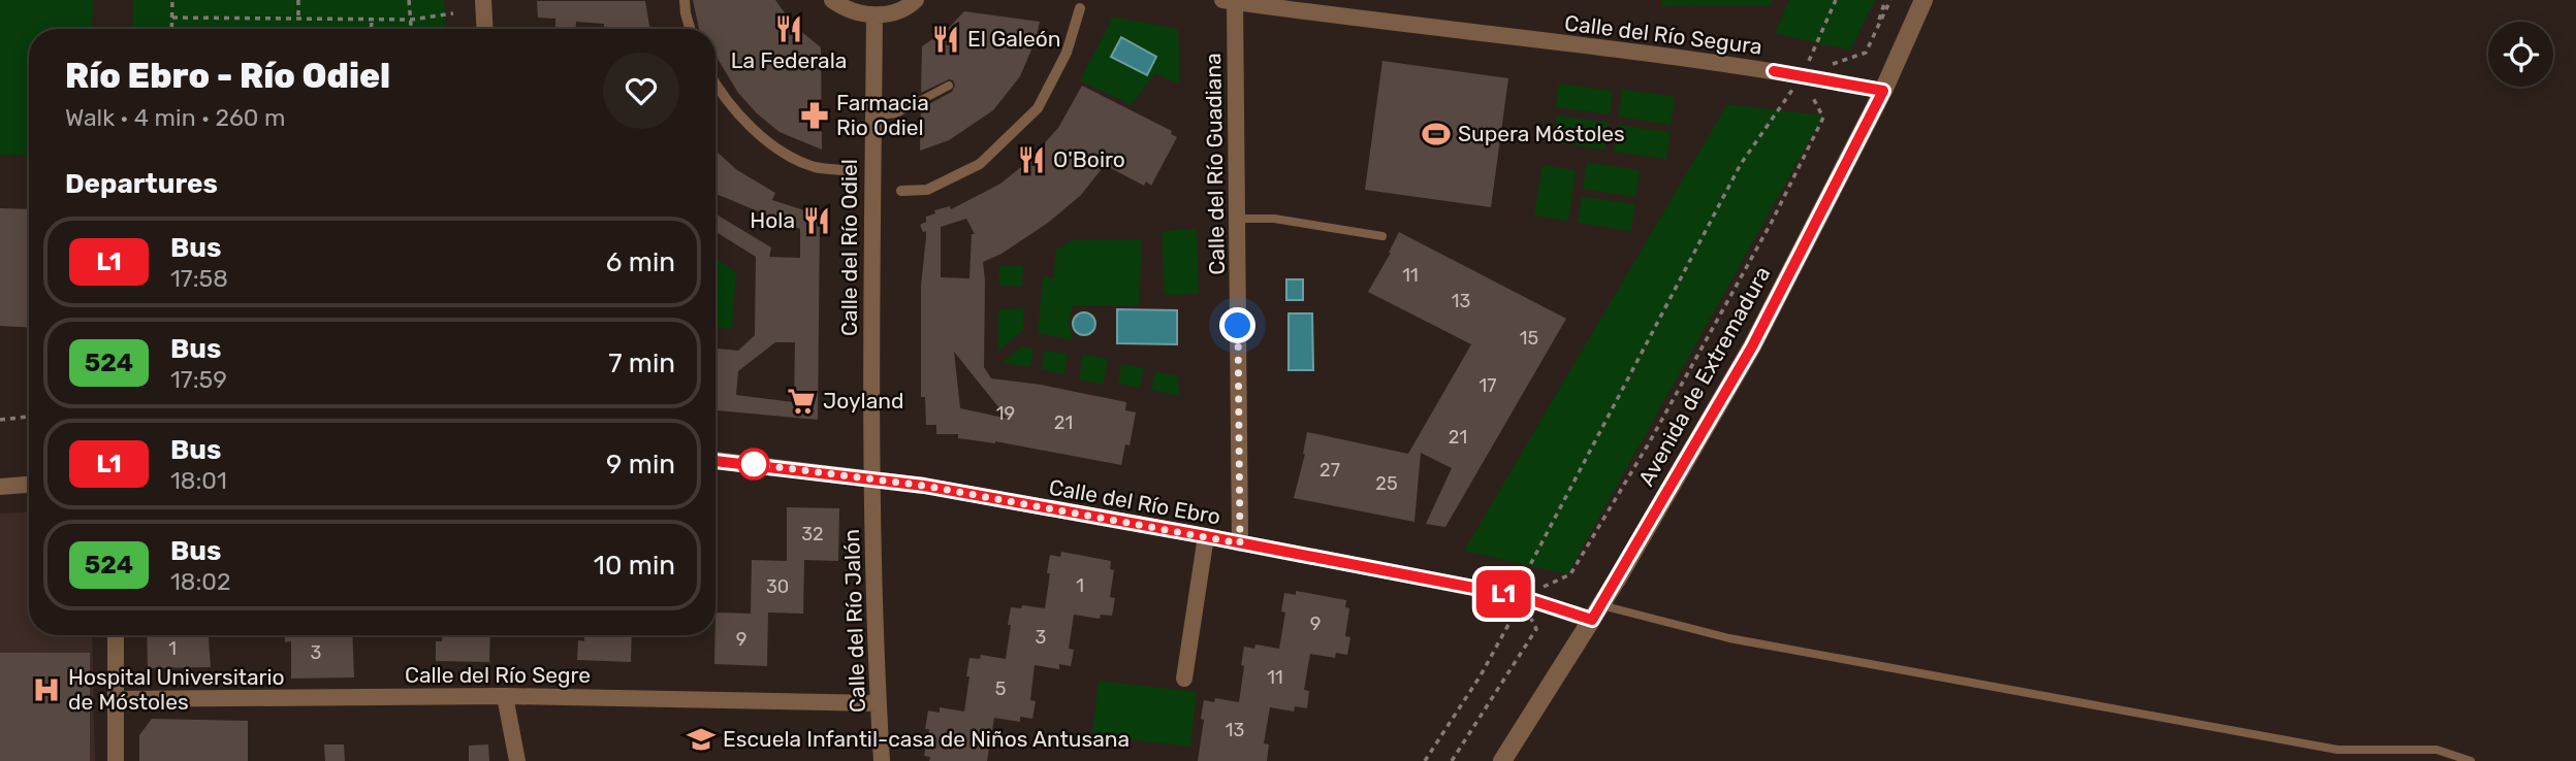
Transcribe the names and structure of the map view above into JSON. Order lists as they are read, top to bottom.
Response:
{
  "streets": {
    "street": [
      "Calle del Río Segura",
      "Calle del Río Guadiana",
      "Calle del Río Odiel",
      "Avenida de Extremadura",
      "Calle del Río Ebro",
      "Calle del Río Jalón",
      "Calle del Río Segre"
    ]
  },
  "crossings": [
    ["Calle del Río Segura", "Calle del Río Guadiana"],
    ["Calle del Río Segura", "Avenida de Extremadura"],
    ["Calle del Río Guadiana", "Calle del Río Ebro"],
    ["Calle del Río Odiel", "Calle del Río Ebro"],
    ["Calle del Río Odiel", "Calle del Río Jalón"],
    ["Avenida de Extremadura", "Calle del Río Ebro"],
    ["Calle del Río Ebro", "Calle del Río Jalón"],
    ["Calle del Río Jalón", "Calle del Río Segre"]
  ],
  "places": {
    "restaurant": [
      "La Federala",
      "El Galeón",
      "O'Boiro",
      "Hola"
    ],
    "pharmacy": ["Farmacia Rio Odiel"],
    "sports": ["Supera Móstoles"],
    "supermarket": ["Joyland"],
    "hospital": ["Hospital Universitario de Móstoles"],
    "school or university": ["Escuela Infantil-casa de Niños Antusana"]
  },
  "lines": ["bus line L1"],
  "house_numbers": [
    "11",
    "13",
    "15",
    "17",
    "19",
    "21",
    "21",
    "27",
    "25",
    "32",
    "1",
    "30",
    "9",
    "3",
    "9",
    "1",
    "3",
    "11",
    "5",
    "13"
  ],
  "page": {
    "on_map": "L1",
    "heading": [
      ["Río Ebro - Río Odiel", "Walk · 4 min · 260 m"],
      "Departures"
    ],
    "list": [
      {
        "mark": "L1",
        "name": "Bus",
        "note": "17:58",
        "value": "6 min"
      },
      {
        "mark": "524",
        "name": "Bus",
        "note": "17:59",
        "value": "7 min"
      },
      {
        "mark": "L1",
        "name": "Bus",
        "note": "18:01",
        "value": "9 min"
      },
      {
        "mark": "524",
        "name": "Bus",
        "note": "18:02",
        "value": "10 min"
      }
    ]
  }
}
